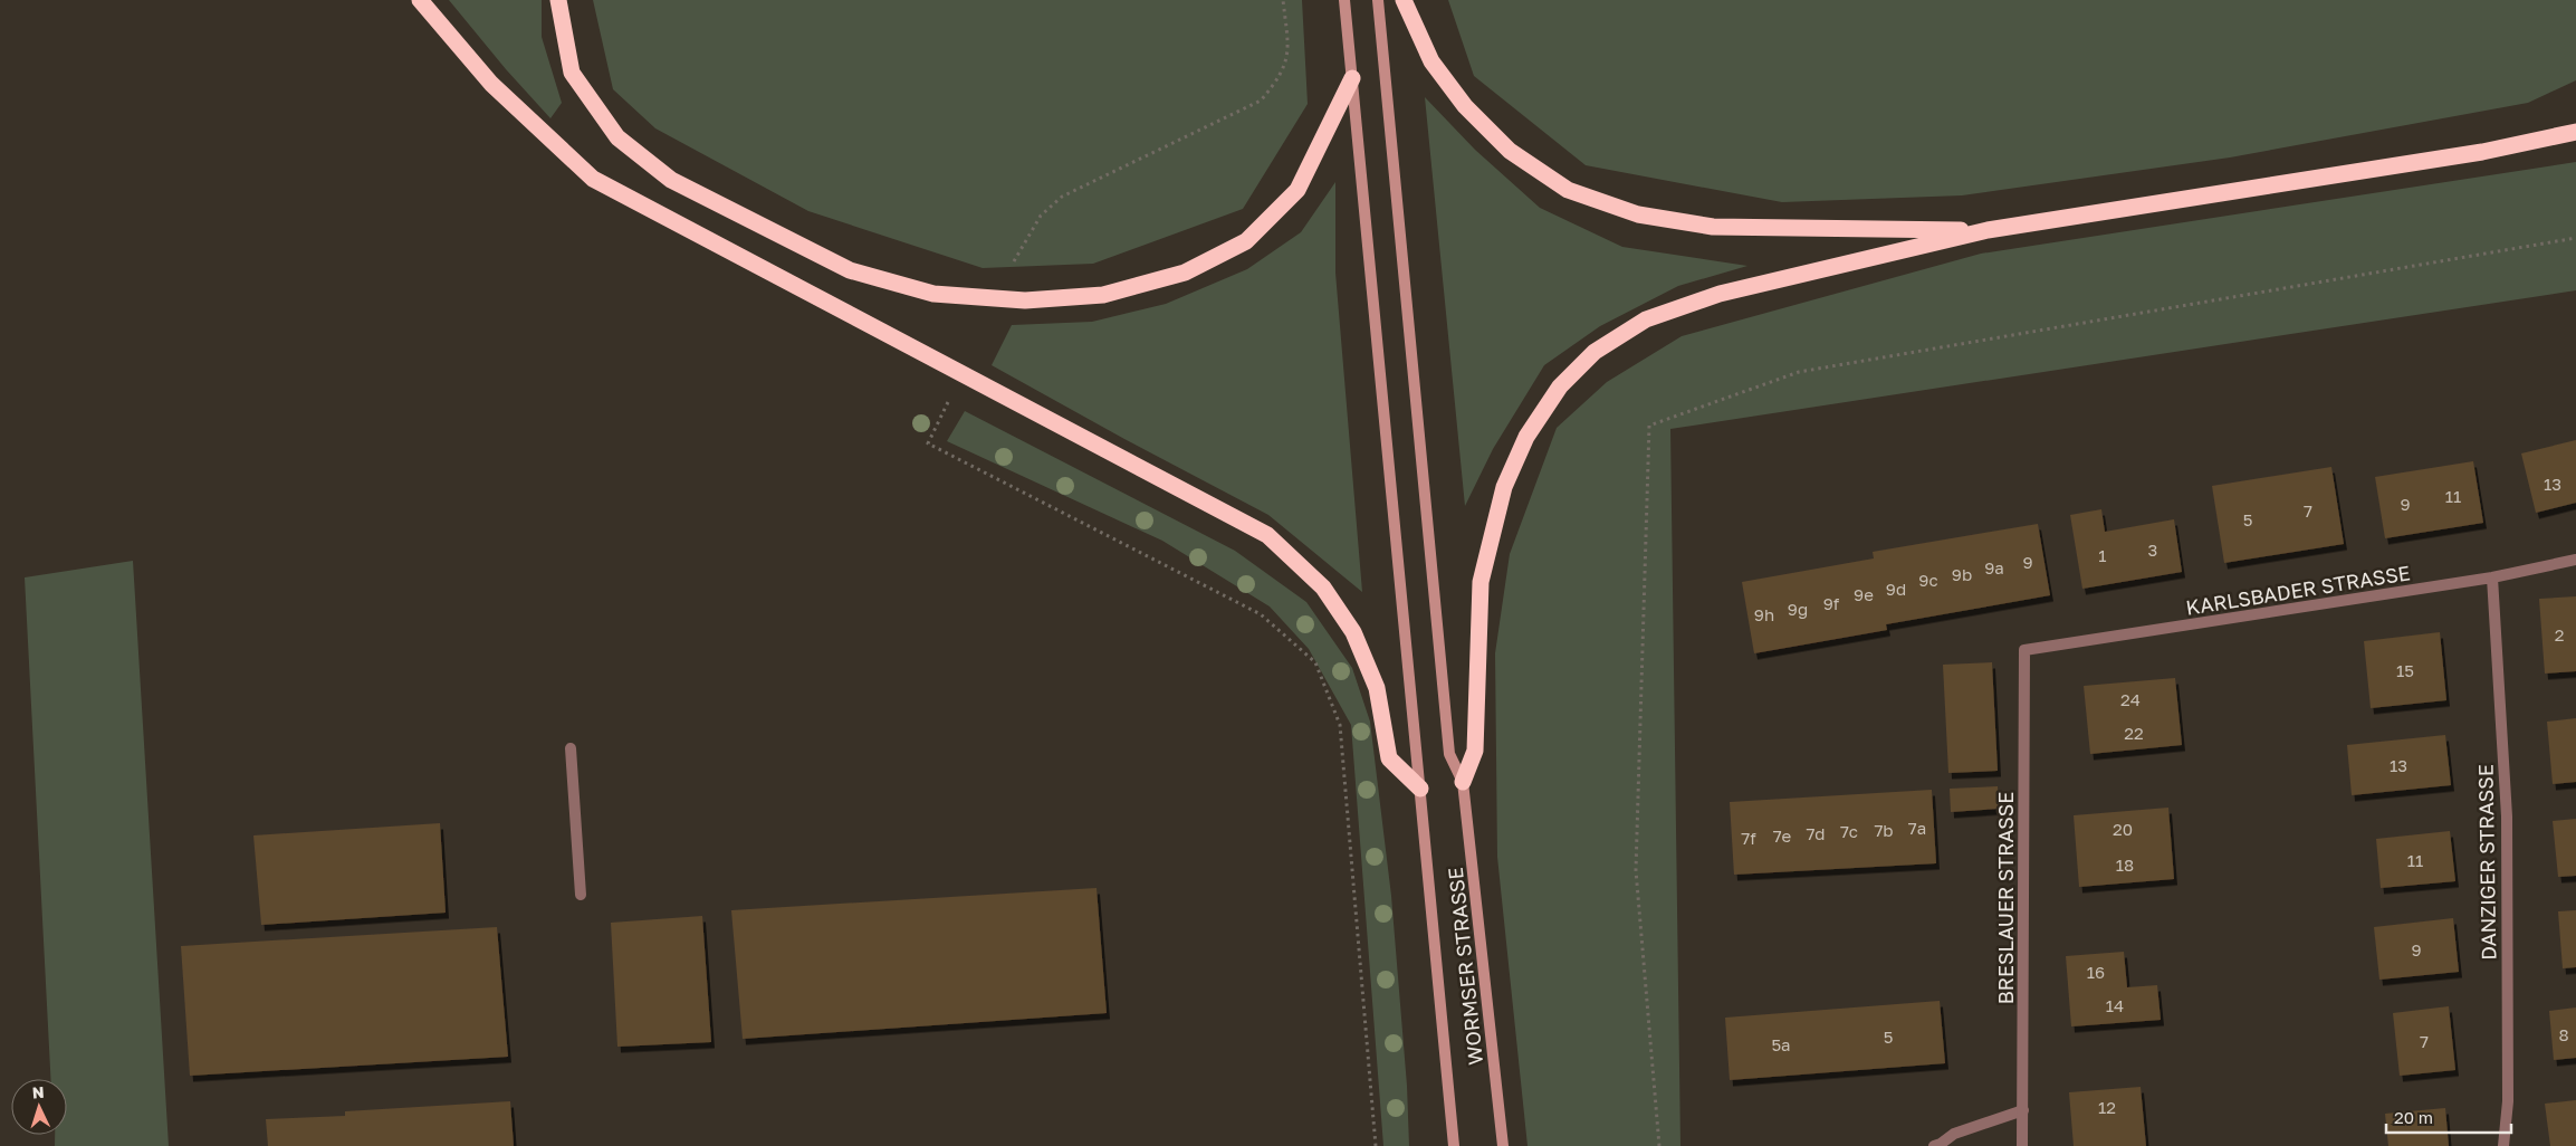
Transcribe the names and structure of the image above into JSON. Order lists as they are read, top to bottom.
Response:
{
  "streets": {
    "main road": ["WORMSER STRASSE"],
    "street": ["KARLSBADER STRASSE", "DANZIGER STRASSE", "BRESLAUER STRASSE"]
  },
  "crossings": [
    ["KARLSBADER STRASSE", "DANZIGER STRASSE"],
    ["KARLSBADER STRASSE", "BRESLAUER STRASSE"]
  ],
  "house_numbers": [
    "13",
    "11",
    "9",
    "7",
    "5",
    "3",
    "1",
    "9",
    "9a",
    "9b",
    "9c",
    "9d",
    "9e",
    "9f",
    "9g",
    "9h",
    "2",
    "15",
    "24",
    "22",
    "13",
    "7a",
    "20",
    "7b",
    "7c",
    "7d",
    "7e",
    "7f",
    "11",
    "18",
    "9",
    "16",
    "14",
    "8",
    "5",
    "7",
    "5a",
    "12"
  ],
  "scale_bar": "20 m",
  "north": "top"
}
